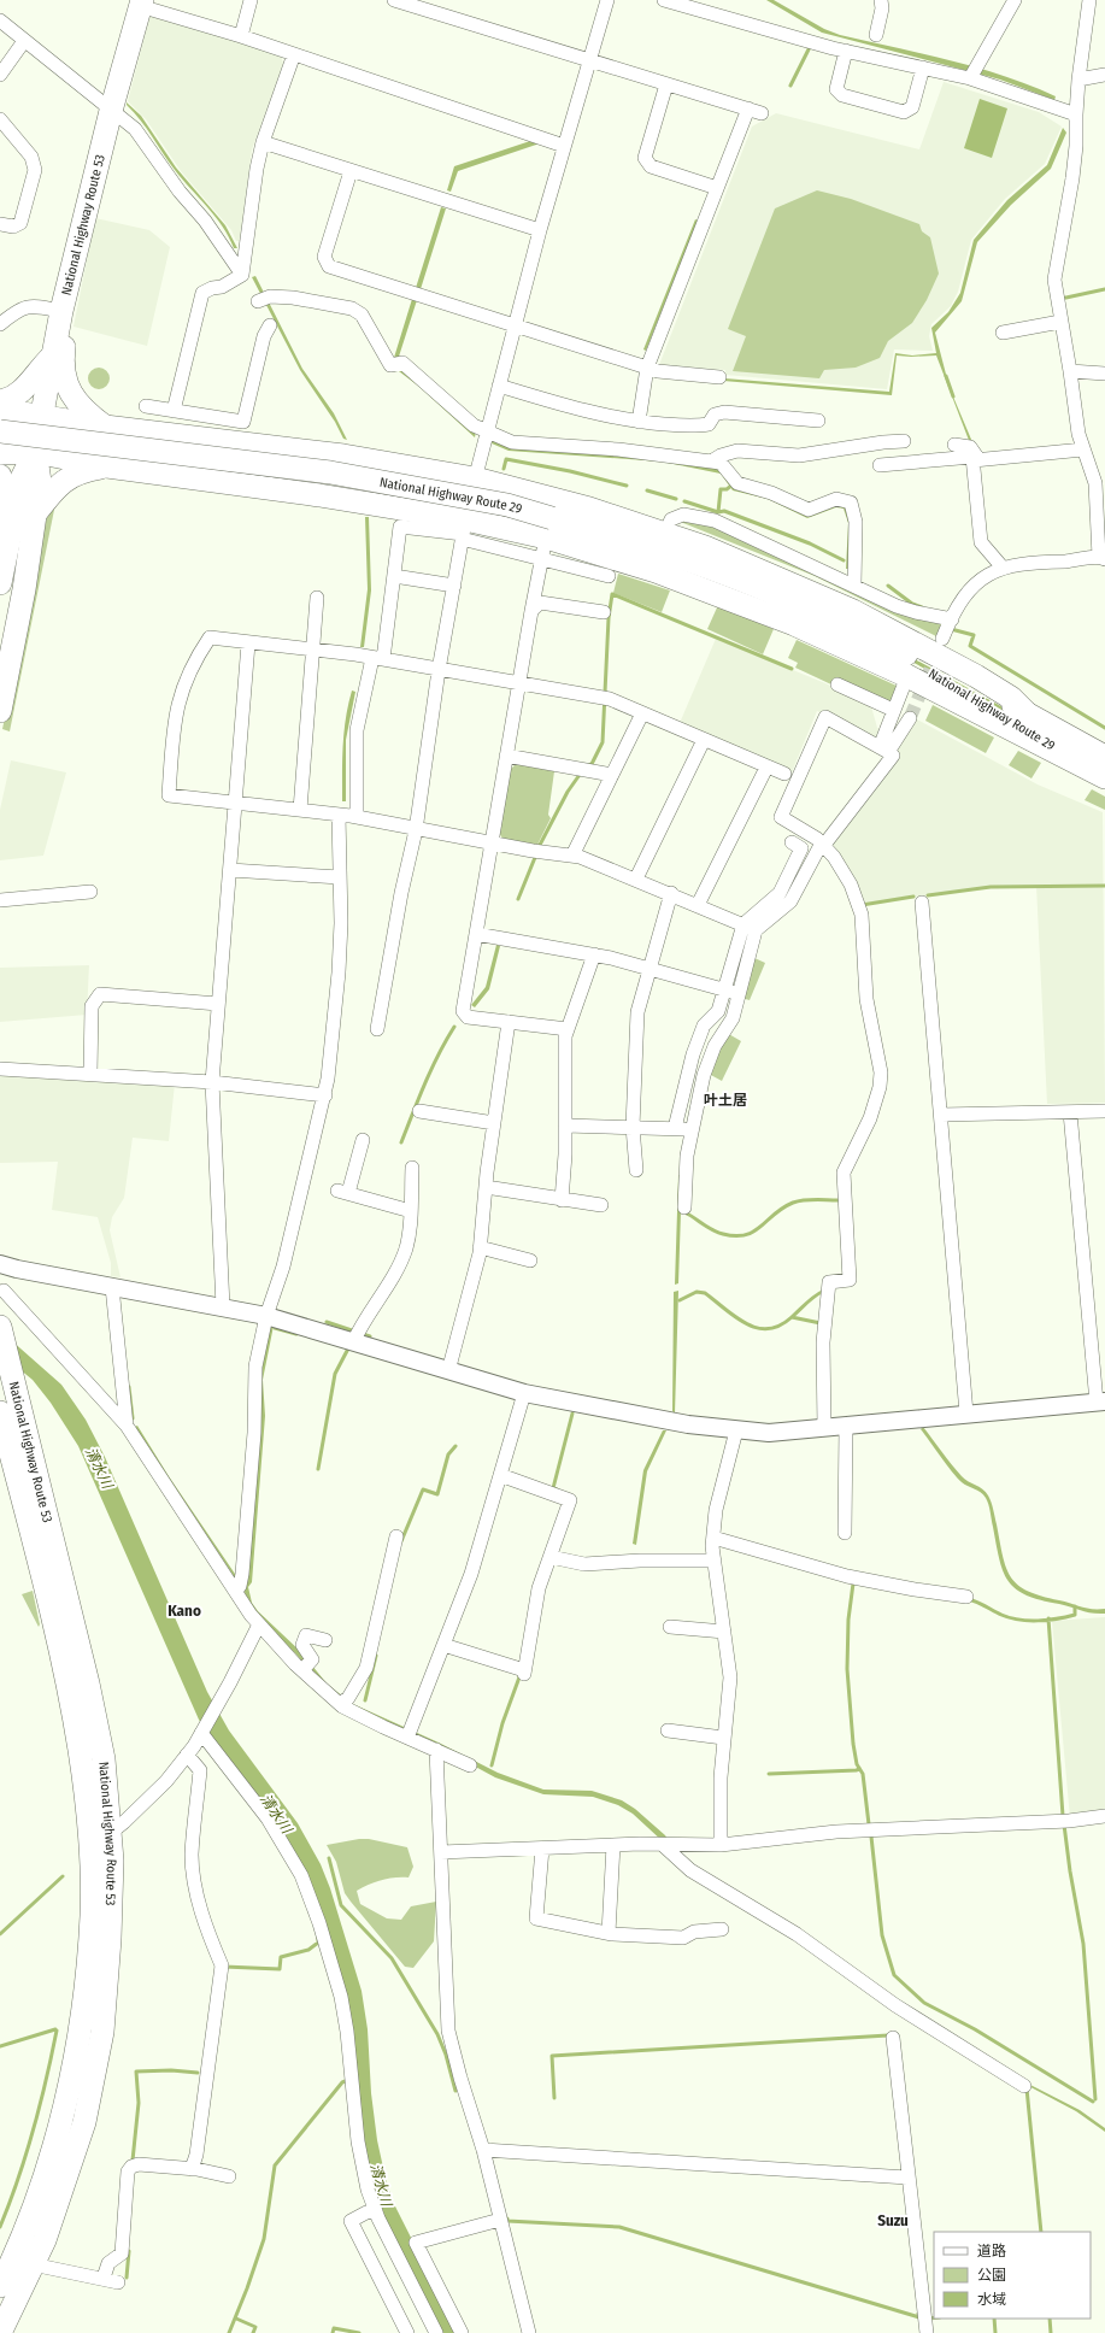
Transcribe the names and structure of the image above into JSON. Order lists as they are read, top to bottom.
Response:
{
  "streets": {
    "highway": ["National Highway Route 53", "National Highway Route 29"]
  },
  "districts": ["叶土居", "Kano", "Suzu"],
  "water": ["清水川"],
  "legend": ["道路", "公園", "水域"]
}
